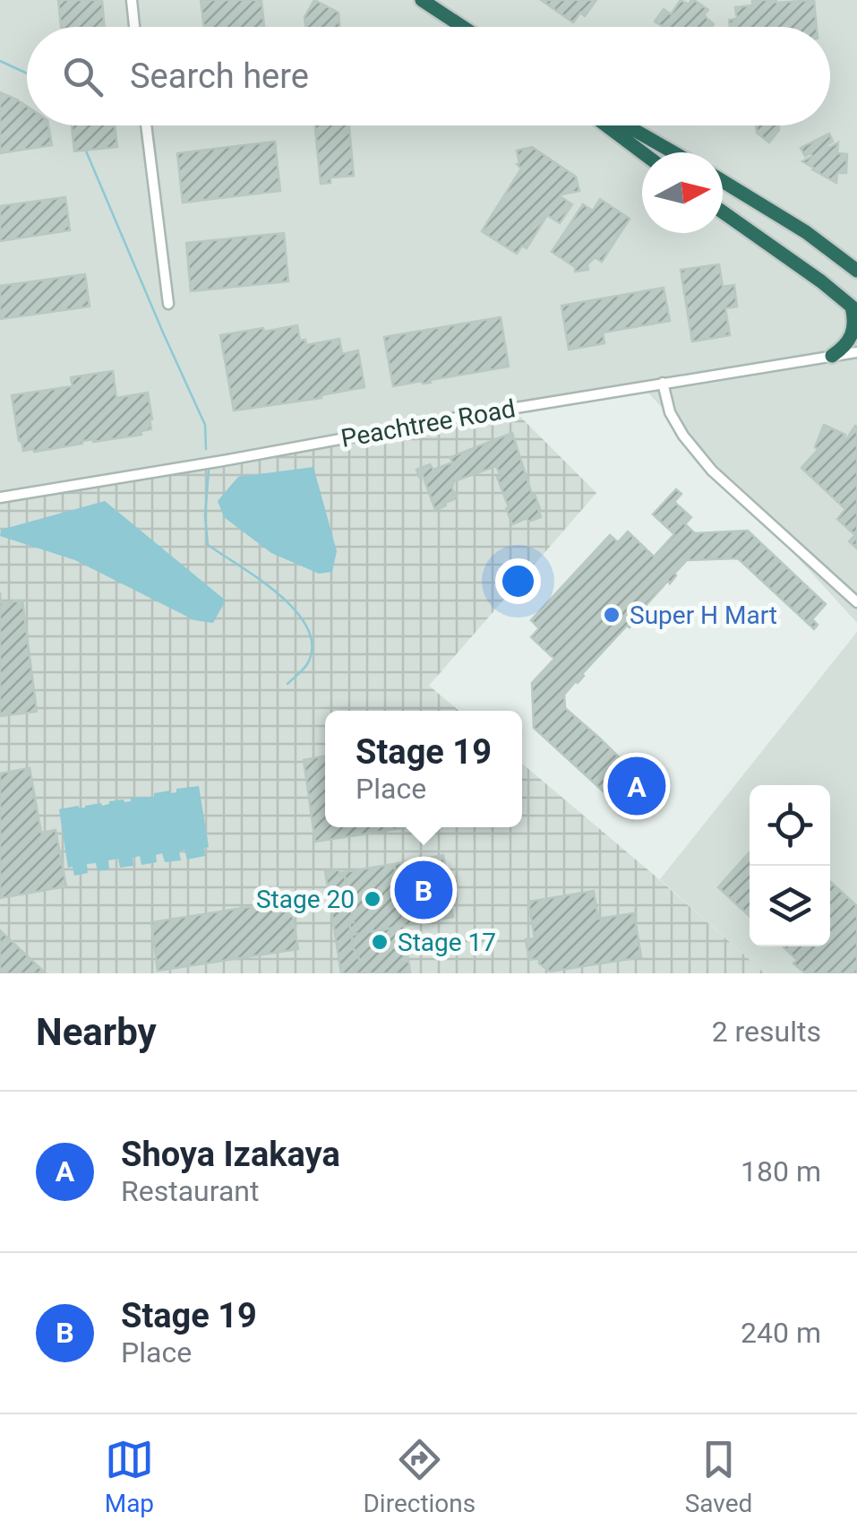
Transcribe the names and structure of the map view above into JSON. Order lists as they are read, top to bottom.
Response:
{
  "streets": {
    "street": ["Peachtree Road"]
  },
  "places": ["Super H Mart", "Stage 20", "Stage 17"],
  "north": "right",
  "page": {
    "search": "Search here",
    "popup": ["Stage 19", "Place"],
    "pins": ["A", "B"],
    "heading": ["Nearby", "2 results"],
    "list": [
      {
        "mark": "A",
        "name": "Shoya Izakaya",
        "note": "Restaurant",
        "value": "180 m"
      },
      {
        "mark": "B",
        "name": "Stage 19",
        "note": "Place",
        "value": "240 m"
      }
    ],
    "nav": ["Map", "Directions", "Saved"]
  }
}
